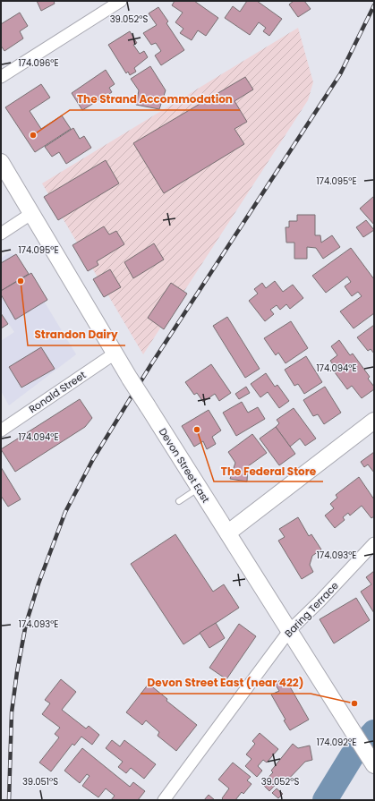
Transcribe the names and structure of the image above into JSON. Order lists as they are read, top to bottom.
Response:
{
  "streets": {
    "main road": ["Devon Street East"],
    "street": ["Ronald Street", "Baring Terrace"]
  },
  "crossings": [
    ["Ronald Street", "Devon Street East"],
    ["Devon Street East", "Baring Terrace"]
  ],
  "places": [
    "The Strand Accommodation",
    "Strandon Dairy",
    "The Federal Store",
    "Devon Street East (near 422)"
  ],
  "coordinates": [
    "39.052°S",
    "174.096°E",
    "174.095°E",
    "174.094°E",
    "174.093°E",
    "174.092°E",
    "39.051°S"
  ]
}
